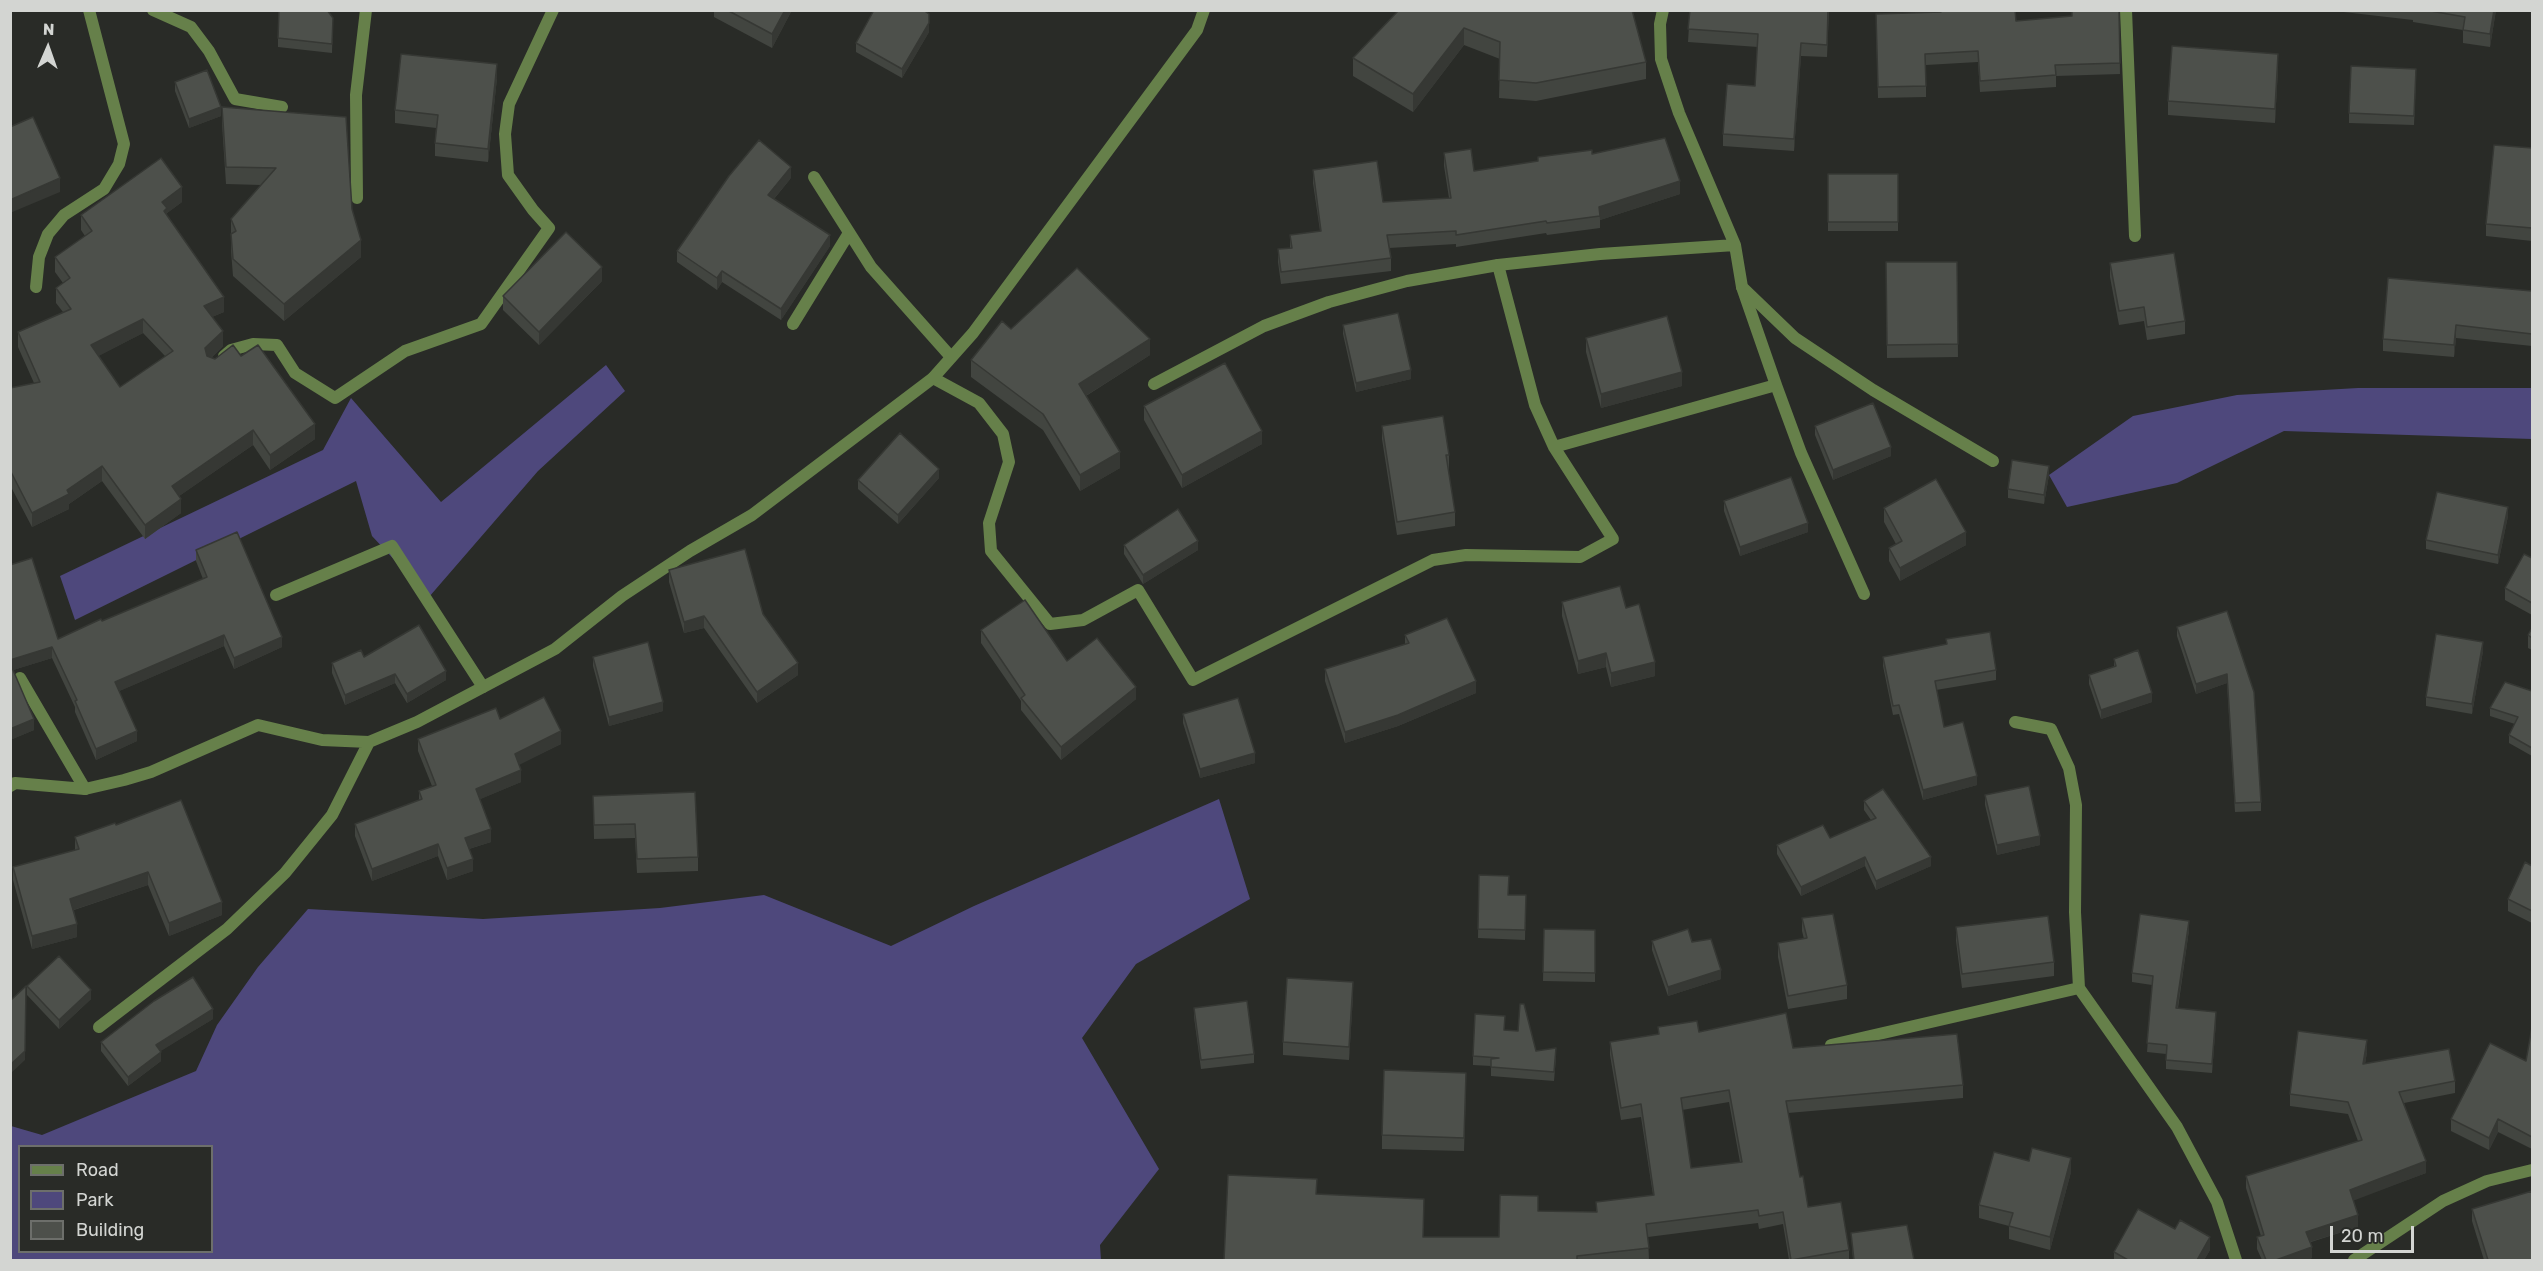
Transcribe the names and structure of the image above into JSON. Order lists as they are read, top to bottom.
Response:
{
  "legend": ["Road", "Park", "Building"],
  "scale_bar": "20 m",
  "north": "top"
}
